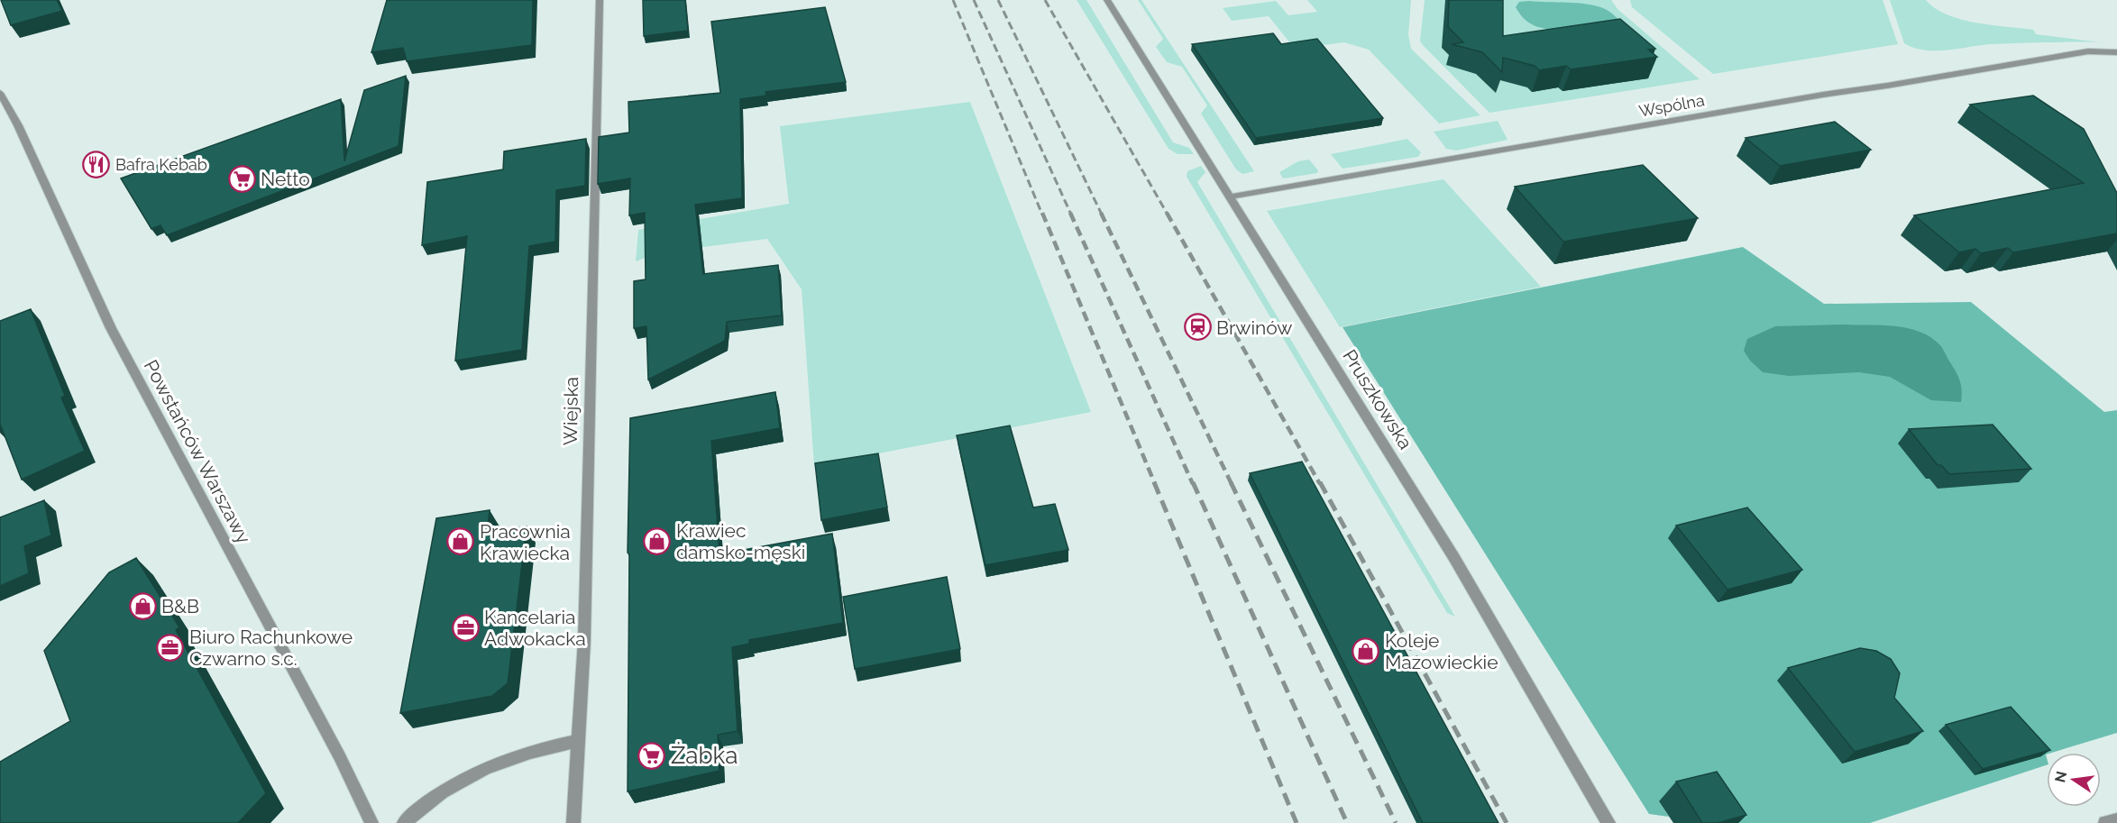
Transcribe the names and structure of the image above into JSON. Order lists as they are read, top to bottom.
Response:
{
  "streets": {
    "street": [
      "Wspólna",
      "Pruszkowska",
      "Wiejska",
      "Powstańców Warszawy"
    ]
  },
  "crossings": [
    ["Wspólna", "Pruszkowska"]
  ],
  "places": {
    "restaurant": ["Bafra Kebab"],
    "supermarket": ["Netto", "Żabka"],
    "station": ["Brwinów"],
    "shop": [
      "Krawiec damsko-męski",
      "Pracownia Krawiecka",
      "B&B",
      "Koleje Mazowieckie"
    ],
    "office": ["Kancelaria Adwokacka", "Biuro Rachunkowe Czwarno s.c."]
  },
  "north": "left"
}
